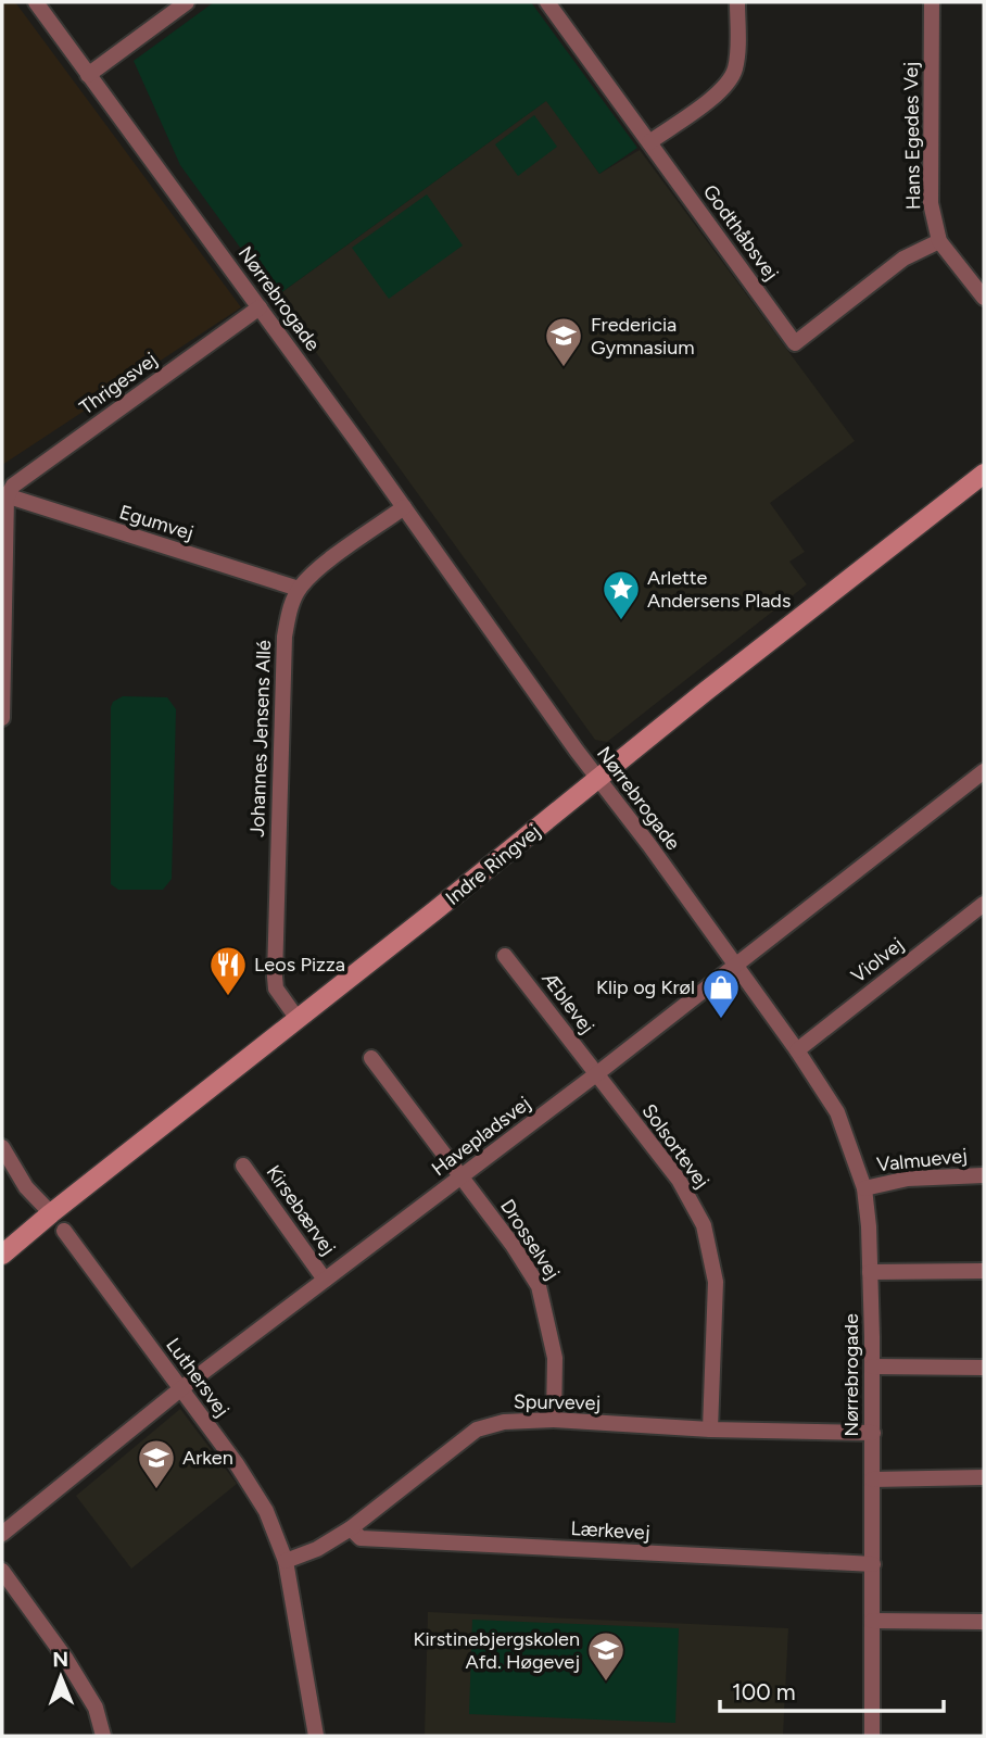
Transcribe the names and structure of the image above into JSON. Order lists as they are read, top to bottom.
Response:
{
  "streets": {
    "street": [
      "Hans Egedes Vej",
      "Godthåbsvej",
      "Nørrebrogade",
      "Thrigesvej",
      "Egumvej",
      "Johannes Jensens Allé",
      "Indre Ringvej",
      "Violvej",
      "Æblevej",
      "Havepladsvej",
      "Solsortevej",
      "Valmuevej",
      "Kirsebærvej",
      "Drosselvej",
      "Luthersvej",
      "Spurvevej",
      "Lærkevej"
    ]
  },
  "crossings": [
    ["Hans Egedes Vej", "Godthåbsvej"],
    ["Nørrebrogade", "Thrigesvej"],
    ["Nørrebrogade", "Johannes Jensens Allé"],
    ["Nørrebrogade", "Indre Ringvej"],
    ["Nørrebrogade", "Violvej"],
    ["Nørrebrogade", "Havepladsvej"],
    ["Nørrebrogade", "Valmuevej"],
    ["Nørrebrogade", "Spurvevej"],
    ["Nørrebrogade", "Lærkevej"],
    ["Thrigesvej", "Egumvej"],
    ["Egumvej", "Johannes Jensens Allé"],
    ["Johannes Jensens Allé", "Indre Ringvej"],
    ["Æblevej", "Havepladsvej"],
    ["Æblevej", "Solsortevej"],
    ["Havepladsvej", "Solsortevej"],
    ["Havepladsvej", "Kirsebærvej"],
    ["Havepladsvej", "Drosselvej"],
    ["Havepladsvej", "Luthersvej"],
    ["Solsortevej", "Spurvevej"],
    ["Drosselvej", "Spurvevej"],
    ["Luthersvej", "Spurvevej"],
    ["Spurvevej", "Lærkevej"]
  ],
  "places": {
    "school or university": ["Fredericia Gymnasium", "Arken", "Kirstinebjergskolen Afd. Høgevej"],
    "place": ["Arlette Andersens Plads"],
    "restaurant": ["Leos Pizza"],
    "shop": ["Klip og Krøl"]
  },
  "scale_bar": "100 m",
  "north": "top"
}
